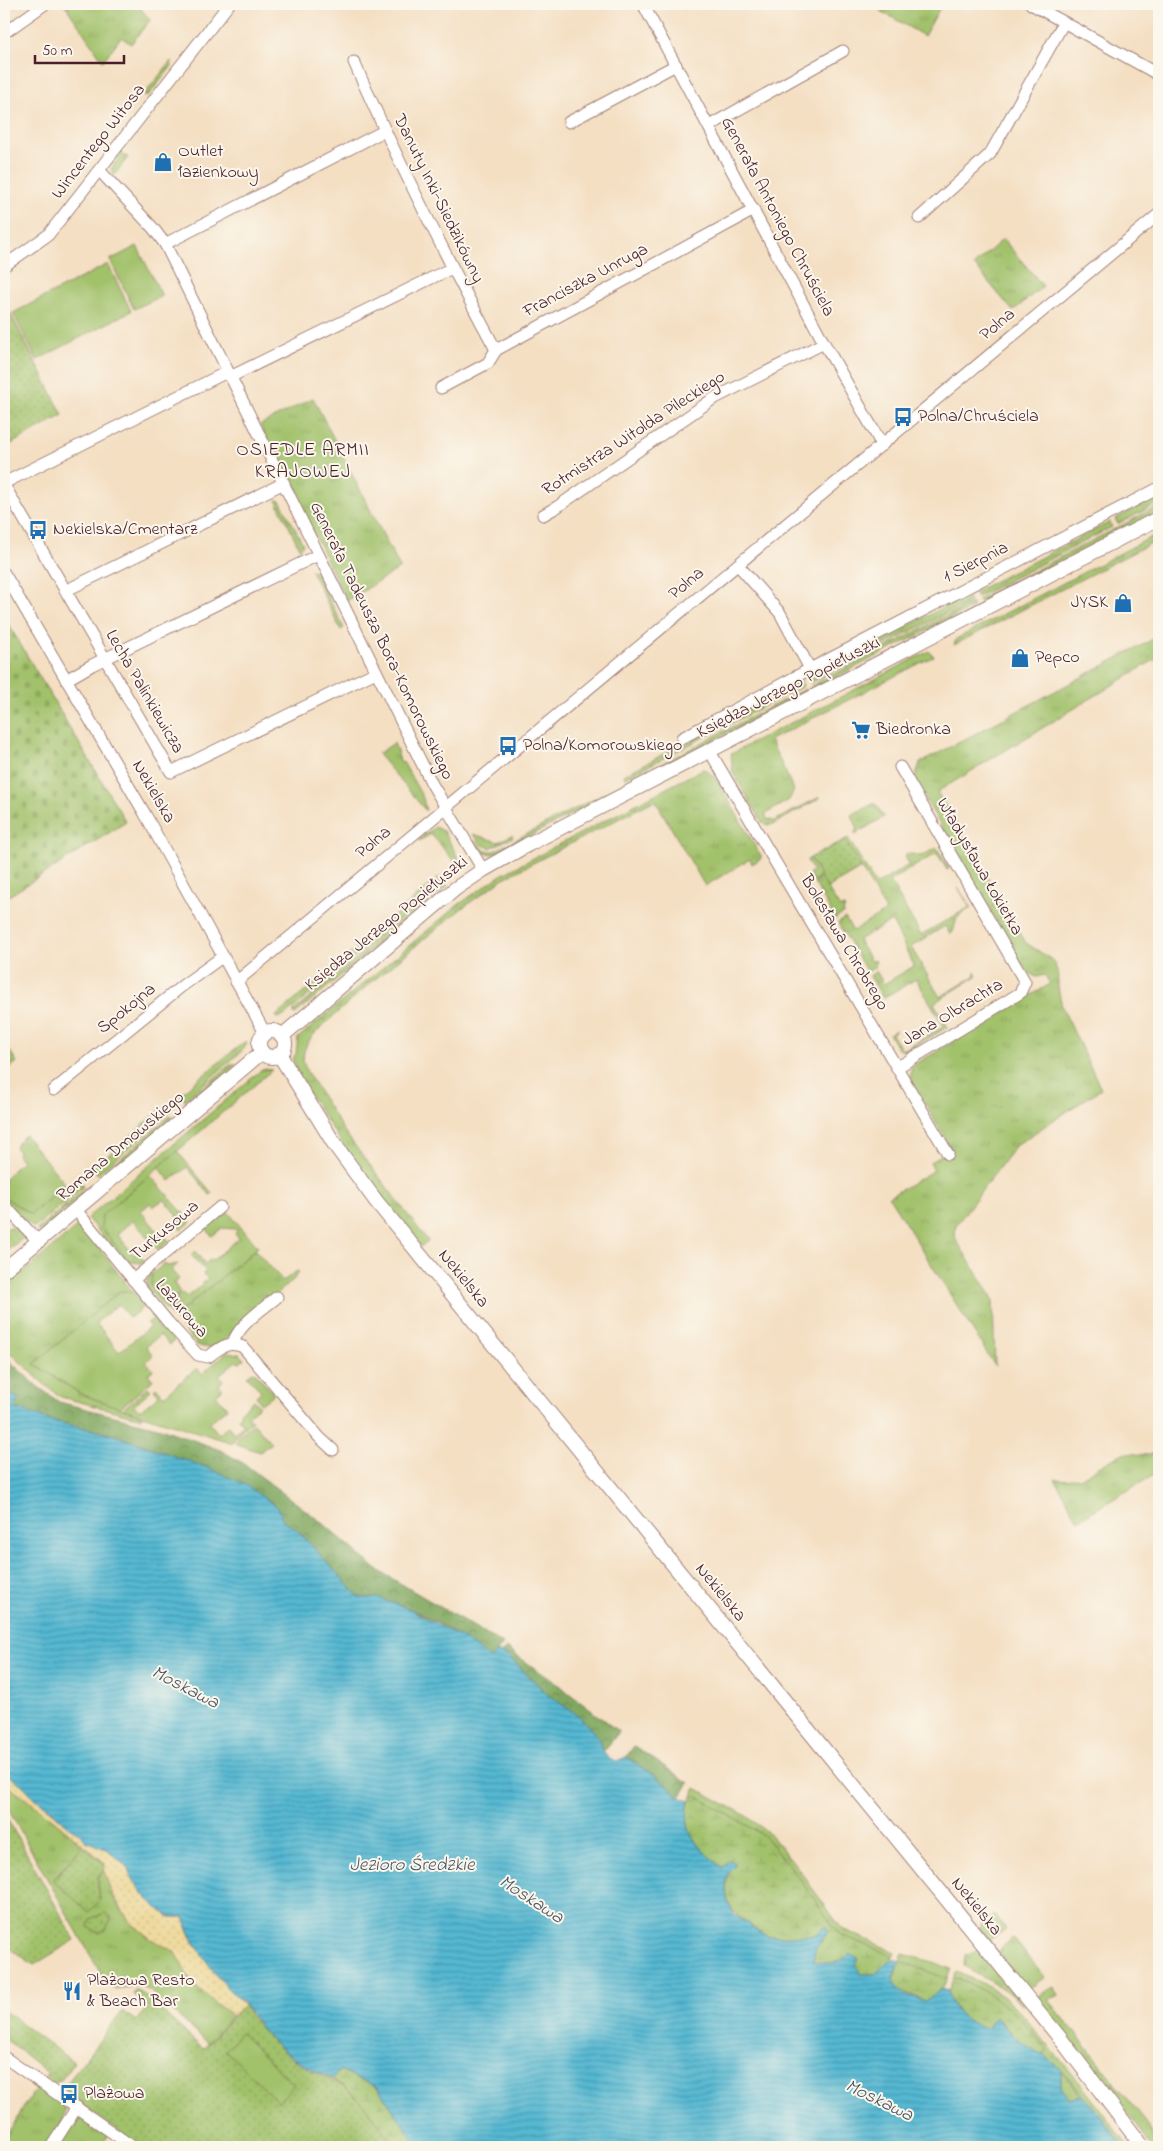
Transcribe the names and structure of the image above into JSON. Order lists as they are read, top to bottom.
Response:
{
  "streets": {
    "street": [
      "Wincentego Witosa",
      "Danuty Inki-Siedzikówny",
      "Generała Antoniego Chruściela",
      "Franciszka Unruga",
      "Polna",
      "Rotmistrza Witolda Pileckiego",
      "1 Sierpnia",
      "Generała Tadeusza Bora-Komorowskiego",
      "Księdza Jerzego Popiełuszki",
      "Lecha Palinkiewicza",
      "Nekielska",
      "Władysława Łokietka",
      "Bolesława Chrobrego",
      "Spokojna",
      "Jana Olbrachta",
      "Romana Dmowskiego",
      "Turkusowa",
      "Lazurowa"
    ]
  },
  "crossings": [
    ["Wincentego Witosa", "Generała Tadeusza Bora-Komorowskiego"],
    ["Danuty Inki-Siedzikówny", "Franciszka Unruga"],
    ["Generała Antoniego Chruściela", "Franciszka Unruga"],
    ["Generała Antoniego Chruściela", "Polna"],
    ["Generała Antoniego Chruściela", "Rotmistrza Witolda Pileckiego"],
    ["Polna", "Generała Tadeusza Bora-Komorowskiego"],
    ["Polna", "Nekielska"],
    ["Generała Tadeusza Bora-Komorowskiego", "Księdza Jerzego Popiełuszki"],
    ["Generała Tadeusza Bora-Komorowskiego", "Lecha Palinkiewicza"],
    ["Księdza Jerzego Popiełuszki", "Nekielska"],
    ["Księdza Jerzego Popiełuszki", "Bolesława Chrobrego"],
    ["Księdza Jerzego Popiełuszki", "Romana Dmowskiego"],
    ["Nekielska", "Spokojna"],
    ["Nekielska", "Romana Dmowskiego"],
    ["Władysława Łokietka", "Jana Olbrachta"],
    ["Bolesława Chrobrego", "Jana Olbrachta"],
    ["Romana Dmowskiego", "Lazurowa"],
    ["Turkusowa", "Lazurowa"]
  ],
  "districts": ["OSIEDLE ARMII KRAJOWEJ"],
  "water": ["Moskawa", "Jezioro Średzkie"],
  "places": {
    "shop": ["Outlet łazienkowy", "JYSK", "Pepco"],
    "bus stop": [
      "Polna/Chruściela",
      "Nekielska/Cmentarz",
      "Polna/Komorowskiego",
      "Plażowa"
    ],
    "supermarket": ["Biedronka"],
    "restaurant": ["Plażowa Resto & Beach Bar"]
  },
  "scale_bar": "50 m"
}
